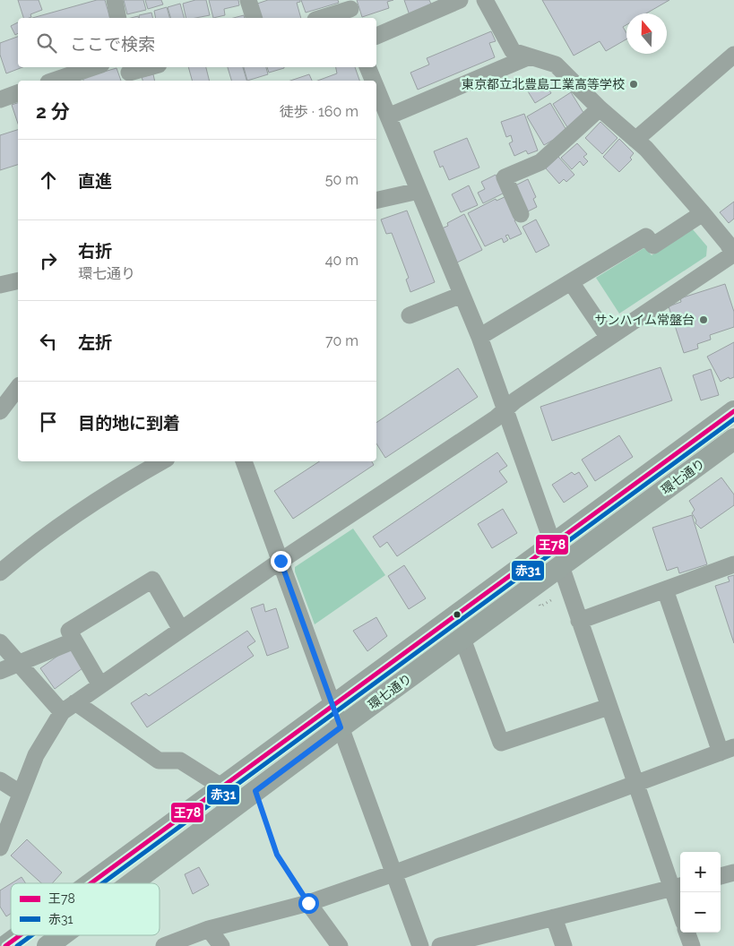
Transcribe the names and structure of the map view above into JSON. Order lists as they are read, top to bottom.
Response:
{
  "streets": {
    "main road": ["環七通り"]
  },
  "places": ["東京都立北豊島工業高等学校", "サンハイム常盤台"],
  "lines": ["transit line 王78", "transit line 赤31"],
  "legend": ["王78", "赤31"],
  "north": "top",
  "page": {
    "search": "ここで検索",
    "heading": ["2 分", "徒歩 · 160 m"],
    "list": [
      ["直進", "50 m"],
      ["右折", "環七通り", "40 m"],
      ["左折", "70 m"],
      "目的地に到着"
    ],
    "map_buttons": ["+", "−"]
  }
}
